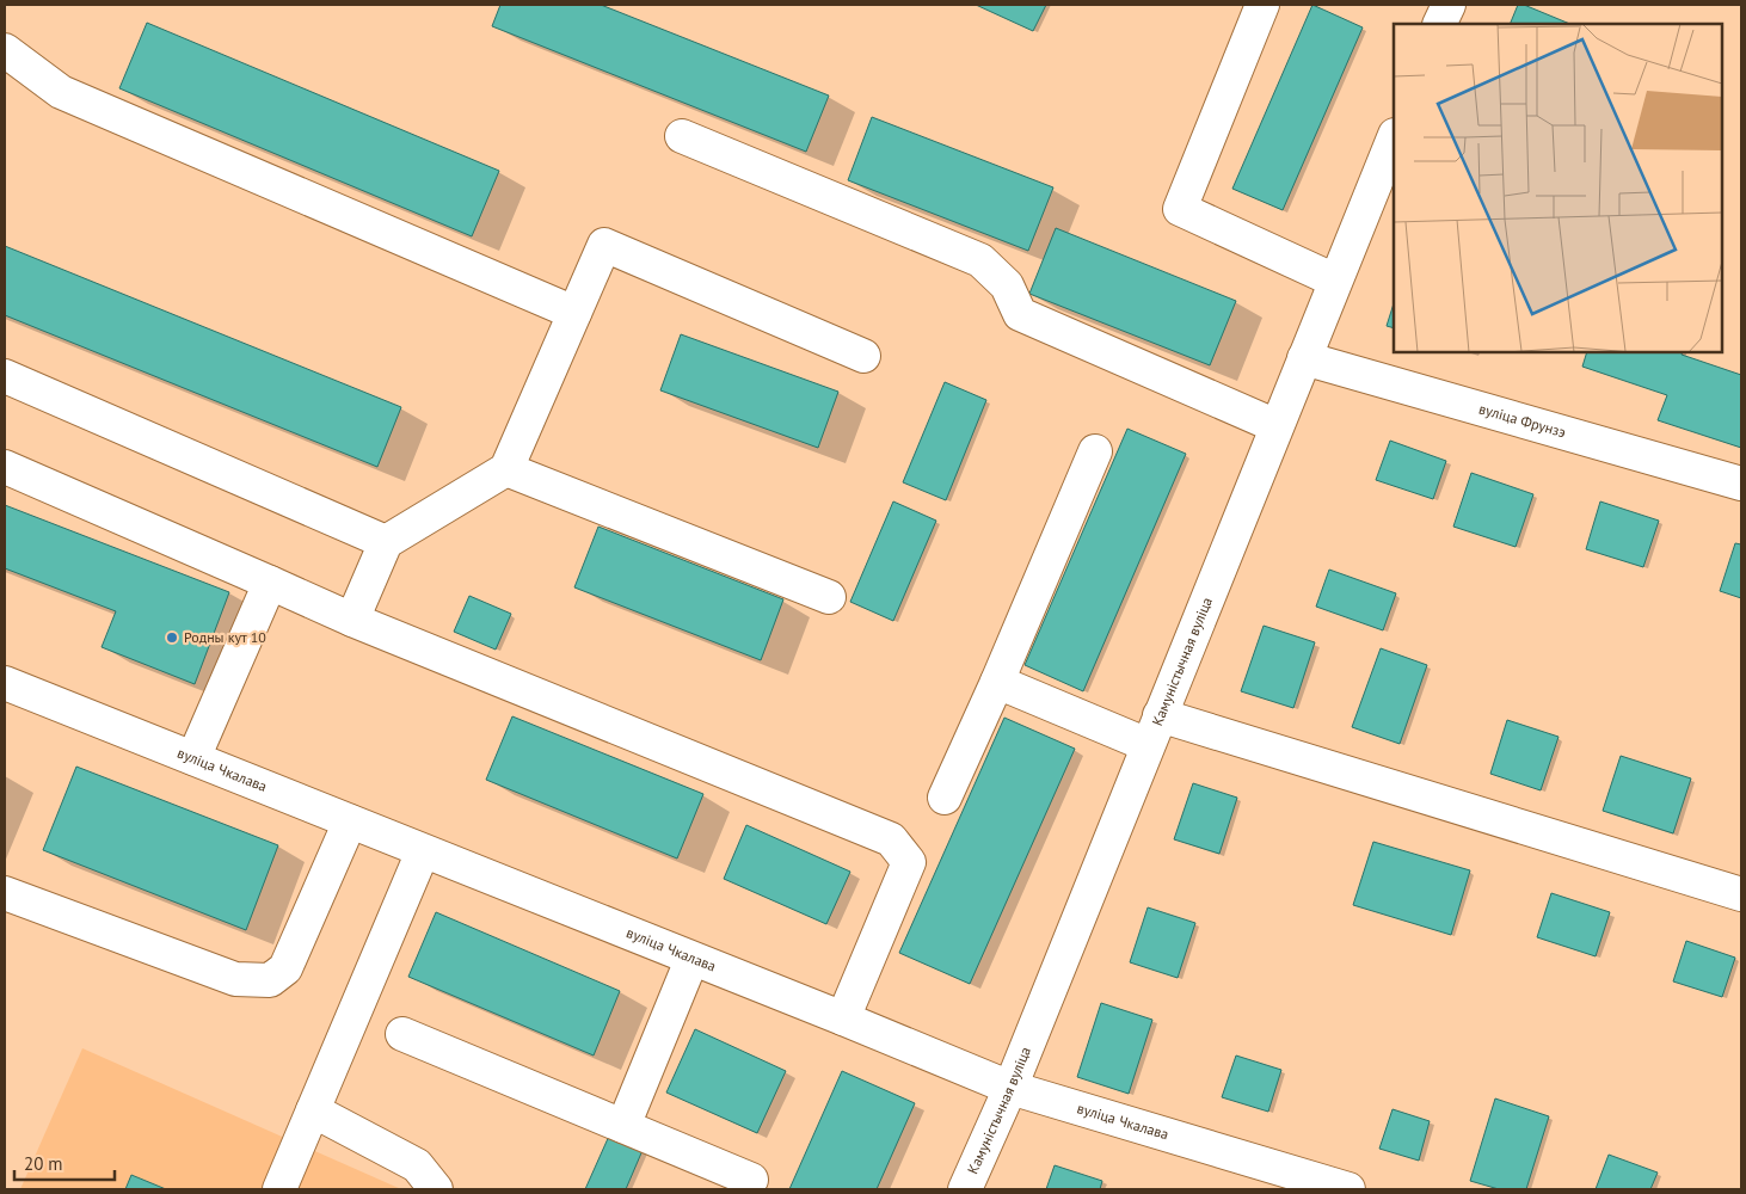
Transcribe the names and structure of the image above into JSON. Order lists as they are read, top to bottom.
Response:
{
  "streets": {
    "street": ["вуліца Фрунзэ", "Камуністычная вуліца", "вуліца Чкалава"]
  },
  "crossings": [
    ["вуліца Фрунзэ", "Камуністычная вуліца"],
    ["Камуністычная вуліца", "вуліца Чкалава"]
  ],
  "places": ["Родны кут 10"],
  "scale_bar": "20 m"
}
